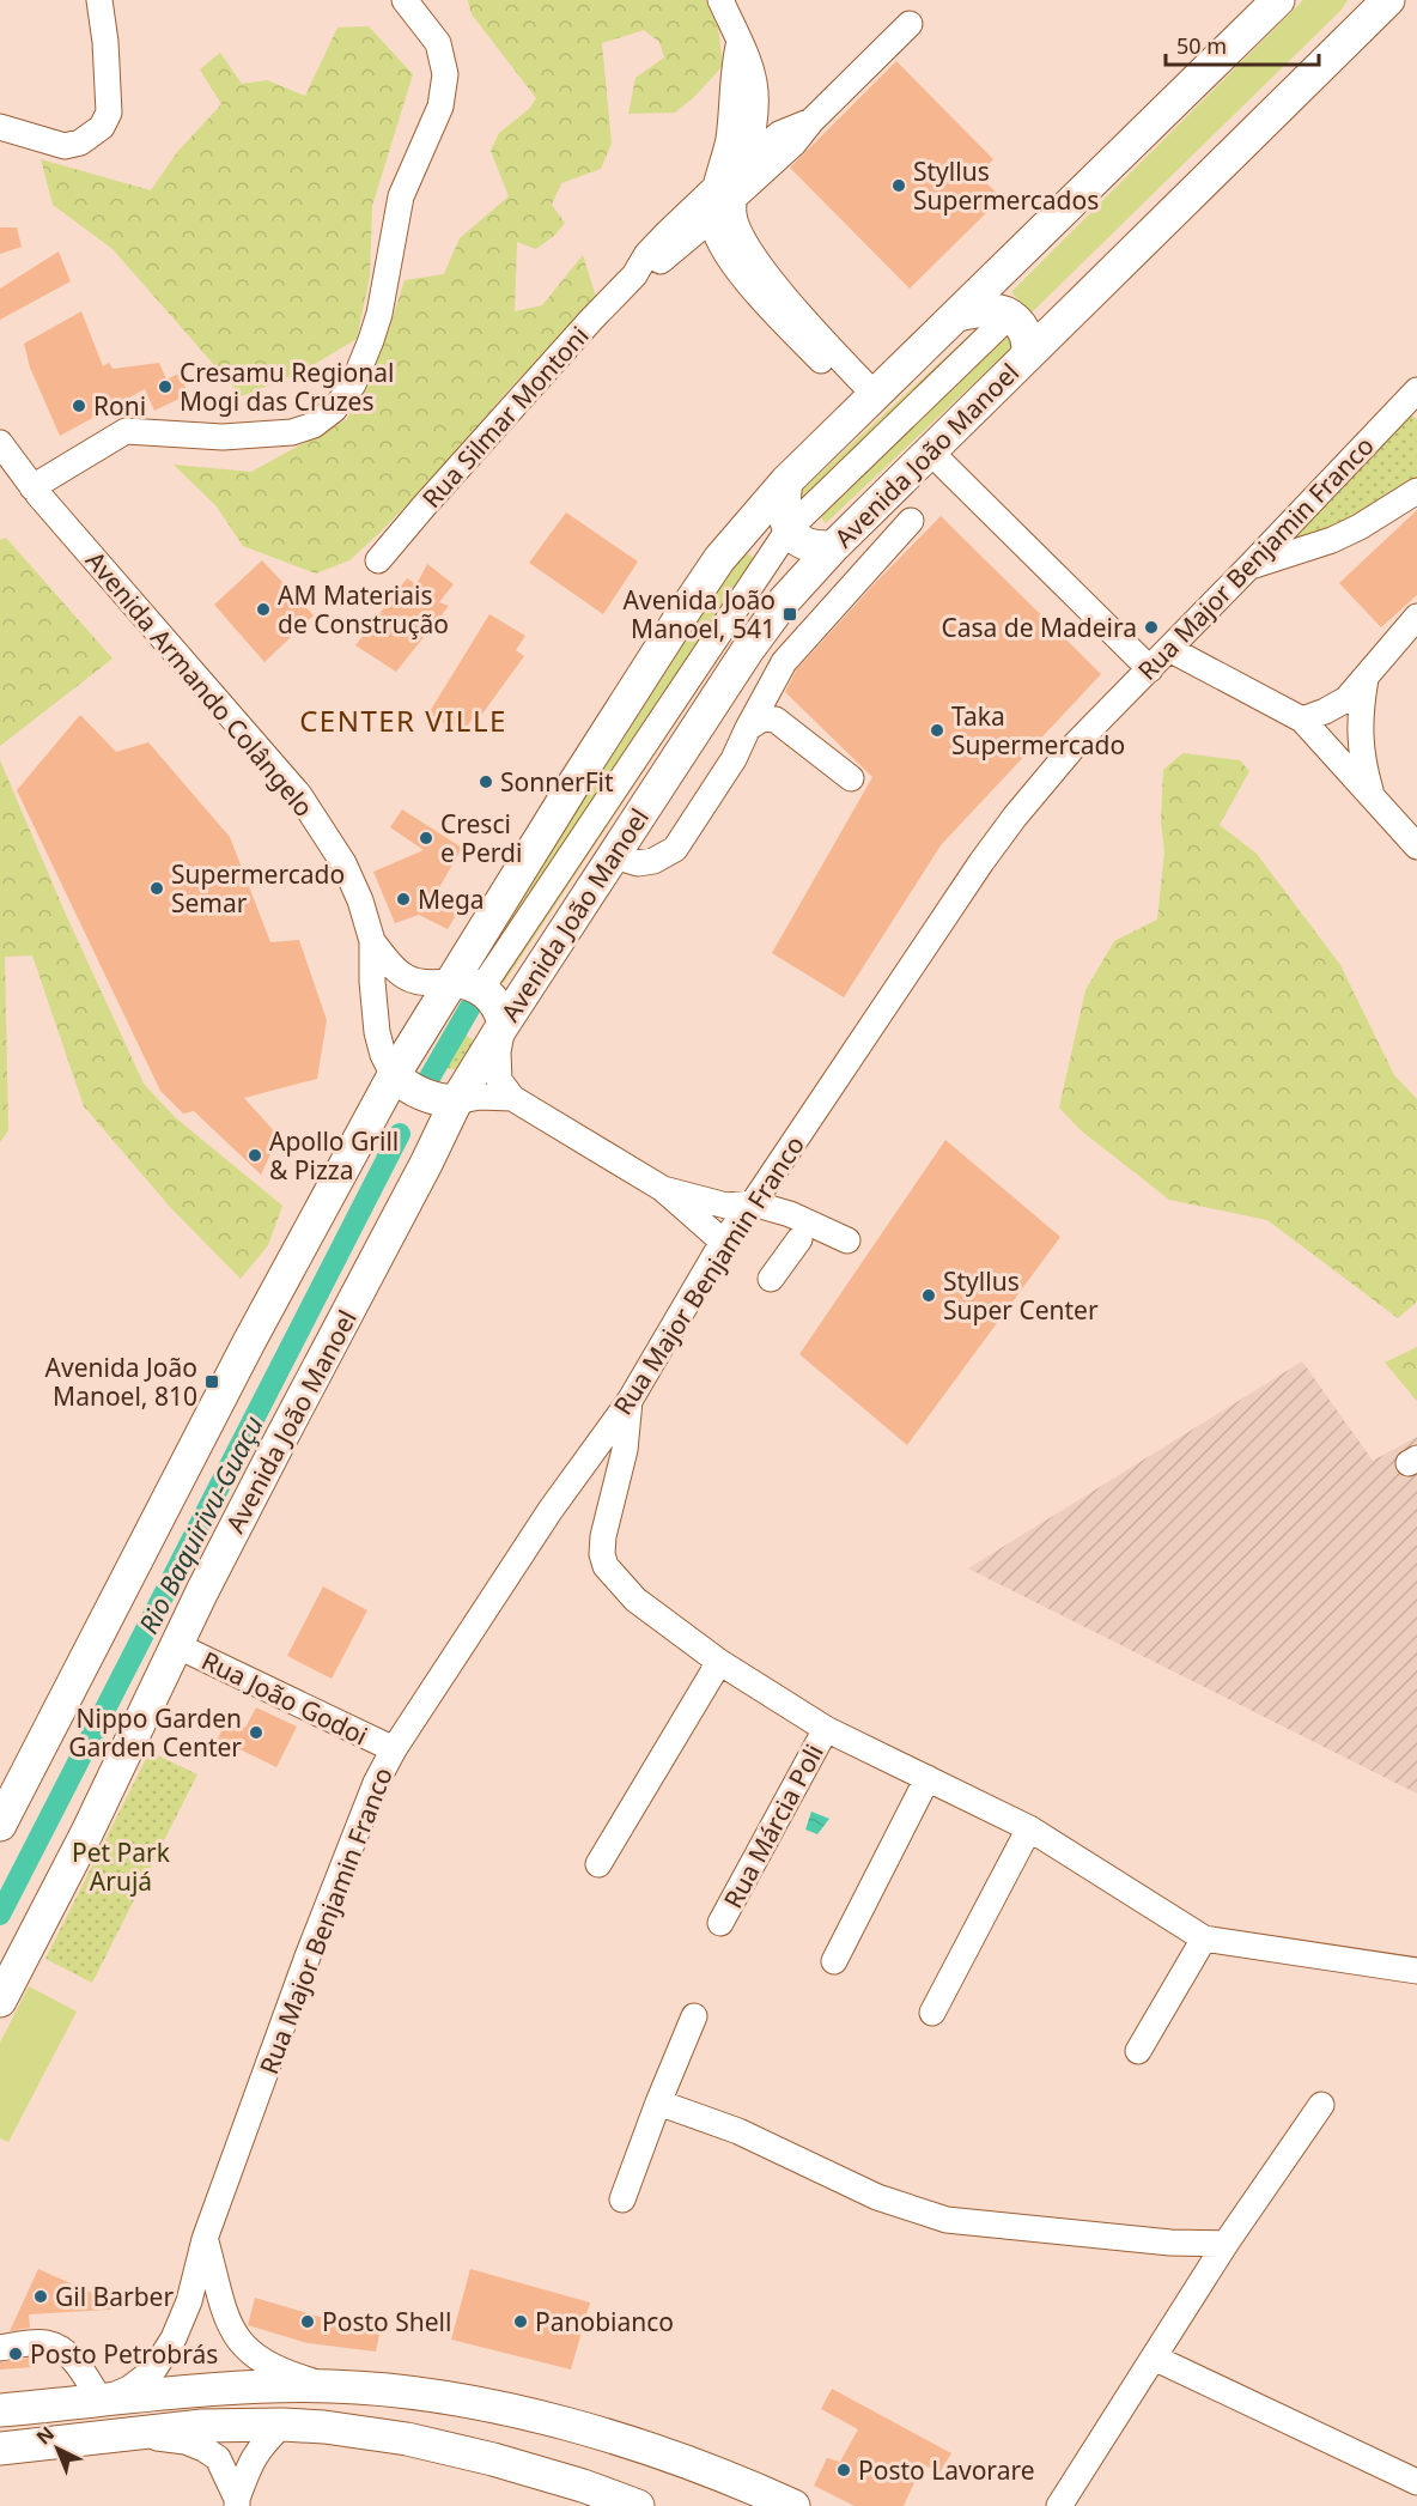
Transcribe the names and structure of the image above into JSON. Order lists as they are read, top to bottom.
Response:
{
  "streets": {
    "main road": ["Avenida João Manoel"],
    "street": [
      "Rua Silmar Montoni",
      "Rua Major Benjamin Franco",
      "Avenida Armando Colângelo",
      "Rua João Godoi",
      "Rua Márcia Poli"
    ]
  },
  "crossings": [
    ["Avenida João Manoel", "Rua João Godoi"],
    ["Rua Major Benjamin Franco", "Rua João Godoi"]
  ],
  "districts": ["CENTER VILLE"],
  "water": ["Rio Baquirivu-Guaçu"],
  "parks": ["Pet Park Arujá"],
  "places": {
    "other": [
      "Styllus Supermercados",
      "Cresamu Regional Mogi das Cruzes",
      "Roni",
      "AM Materiais de Construção",
      "Casa de Madeira",
      "Taka Supermercado",
      "SonnerFit",
      "Cresci e Perdi",
      "Supermercado Semar",
      "Mega",
      "Apollo Grill & Pizza",
      "Styllus Super Center",
      "Nippo Garden Garden Center",
      "Gil Barber",
      "Posto Shell",
      "Panobianco",
      "Posto Petrobrás",
      "Posto Lavorare"
    ],
    "transit": ["Avenida João Manoel, 541", "Avenida João Manoel, 810"]
  },
  "scale_bar": "50 m",
  "north": "top left"
}
